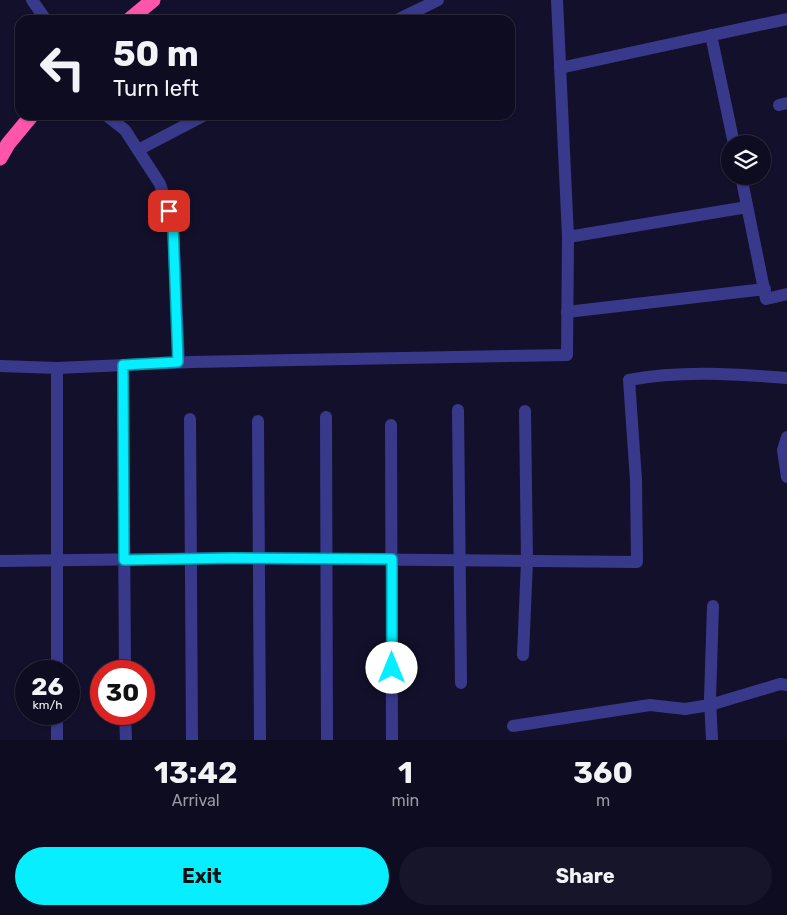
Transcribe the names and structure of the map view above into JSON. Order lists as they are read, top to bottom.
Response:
{
  "page": {
    "turn": ["50 m", "Turn left"],
    "speed": "26 km/h",
    "limit": "30",
    "eta": [
      "13:42",
      "Arrival",
      "1",
      "min",
      "360",
      "m"
    ],
    "buttons": ["Exit", "Share"]
  }
}
